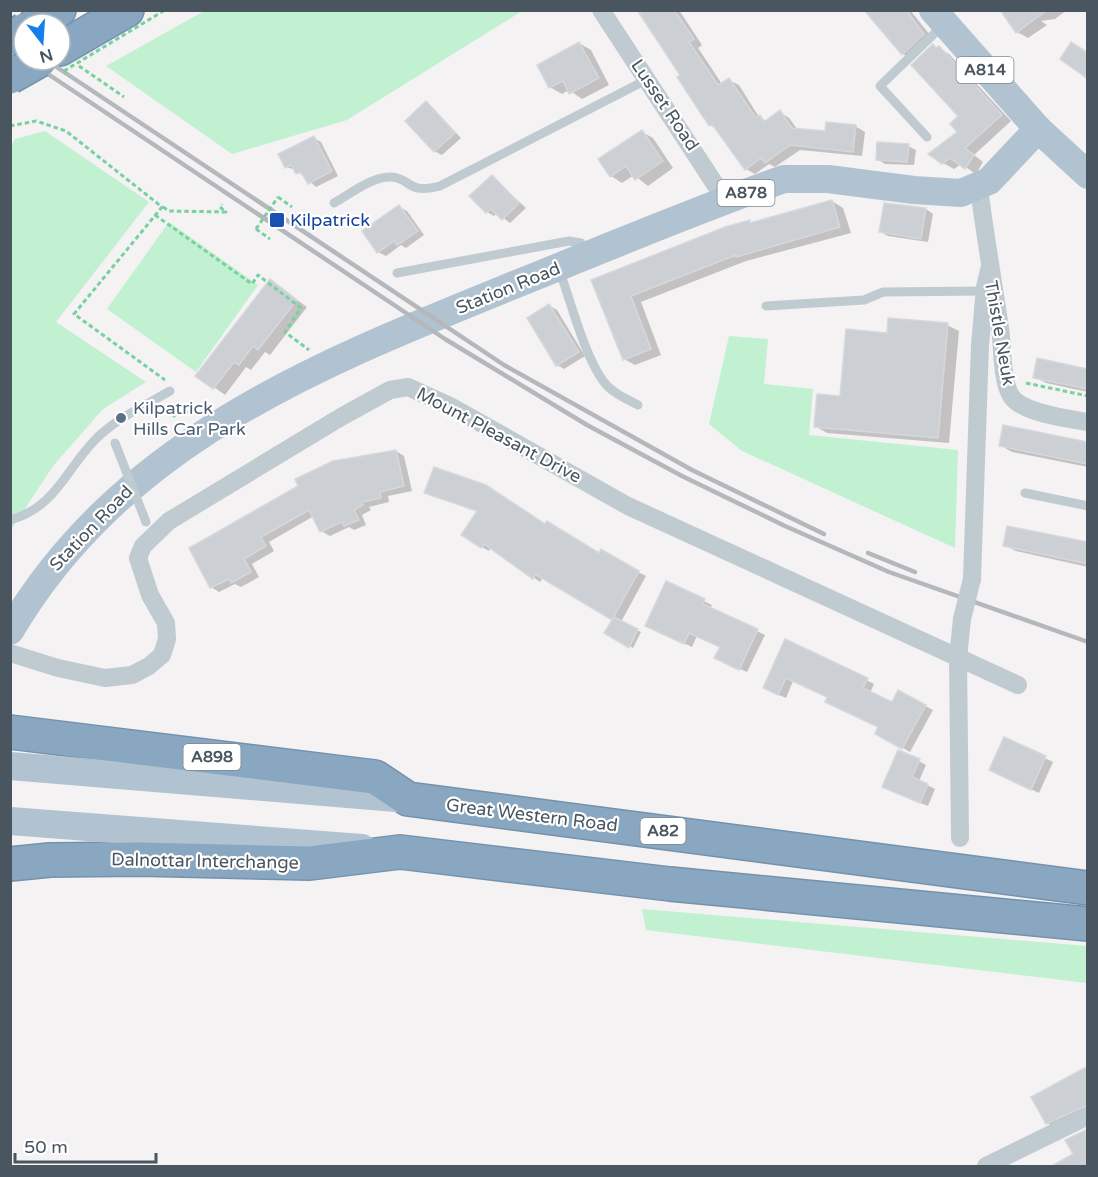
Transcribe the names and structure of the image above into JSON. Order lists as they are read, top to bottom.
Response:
{
  "streets": {
    "highway": [
      "A898",
      "Great Western Road",
      "A82",
      "Dalnottar Interchange"
    ],
    "main road": ["A814", "A878", "Station Road"],
    "street": ["Lusset Road", "Thistle Neuk", "Mount Pleasant Drive"]
  },
  "crossings": [
    ["Lusset Road", "Station Road"],
    ["Station Road", "Thistle Neuk"],
    ["A898", "Great Western Road"]
  ],
  "places": {
    "transit": ["Kilpatrick"],
    "other": ["Kilpatrick Hills Car Park"]
  },
  "scale_bar": "50 m",
  "north": "bottom"
}
